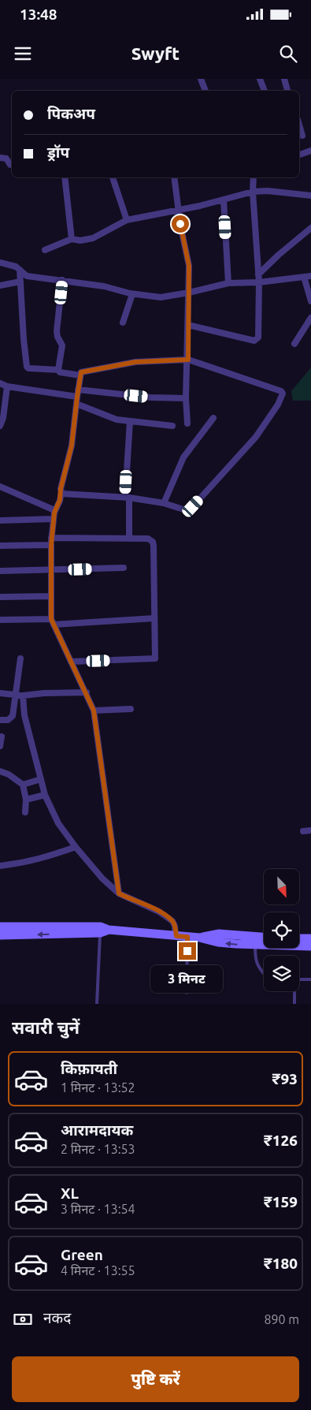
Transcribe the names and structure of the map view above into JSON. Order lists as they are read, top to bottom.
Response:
{
  "north": "bottom right",
  "page": {
    "status": "13:48",
    "header": "Swyft",
    "banner": ["पिकअप", "ड्रॉप"],
    "bubble": "3 मिनट",
    "heading": "सवारी चुनें",
    "list": [
      {
        "name": "किफ़ायती",
        "note": "1 मिनट · 13:52",
        "value": "₹93"
      },
      {
        "name": "आरामदायक",
        "note": "2 मिनट · 13:53",
        "value": "₹126"
      },
      {
        "name": "XL",
        "note": "3 मिनट · 13:54",
        "value": "₹159"
      },
      {
        "name": "Green",
        "note": "4 मिनट · 13:55",
        "value": "₹180"
      }
    ],
    "pay": ["नकद", "890 m"],
    "buttons": "पुष्टि करें"
  }
}
